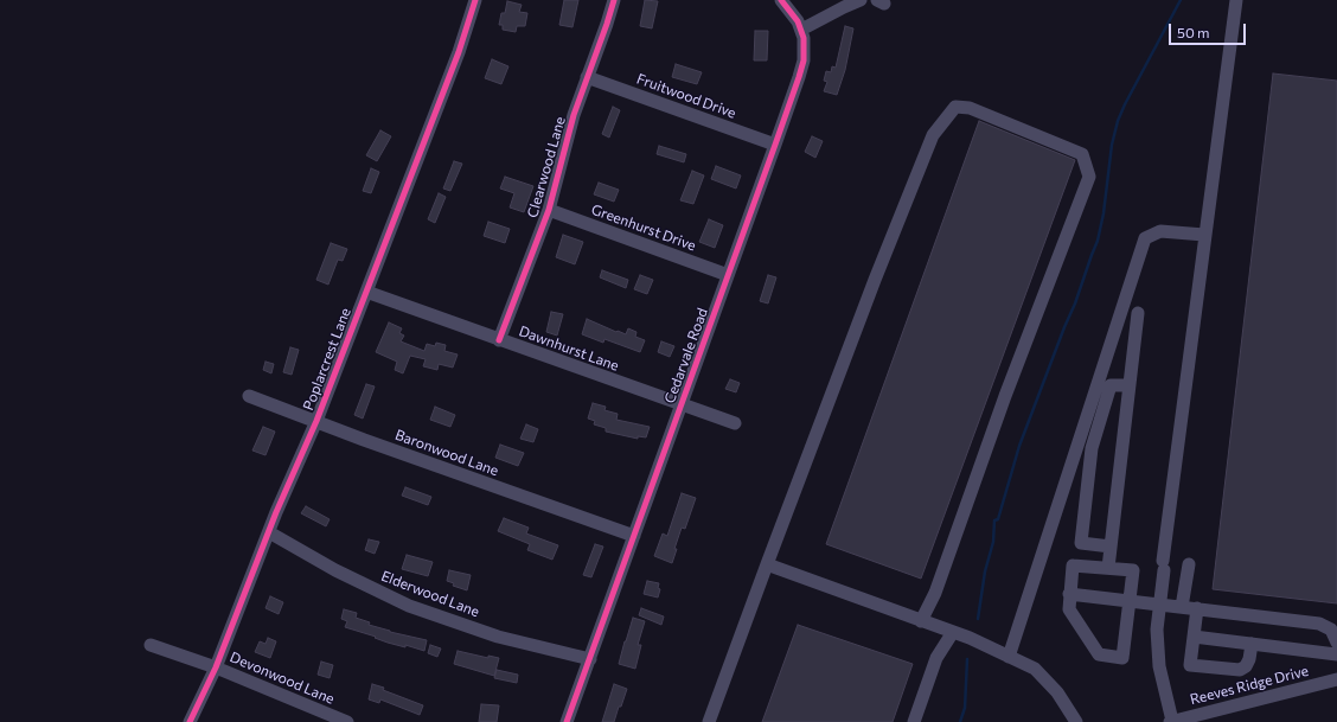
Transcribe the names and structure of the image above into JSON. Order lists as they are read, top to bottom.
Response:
{
  "streets": {
    "street": [
      "Fruitwood Drive",
      "Clearwood Lane",
      "Greenhurst Drive",
      "Dawnhurst Lane",
      "Cedarvale Road",
      "Poplarcrest Lane",
      "Baronwood Lane",
      "Elderwood Lane",
      "Devonwood Lane",
      "Reeves Ridge Drive"
    ]
  },
  "crossings": [
    ["Fruitwood Drive", "Clearwood Lane"],
    ["Fruitwood Drive", "Cedarvale Road"],
    ["Clearwood Lane", "Greenhurst Drive"],
    ["Clearwood Lane", "Dawnhurst Lane"],
    ["Greenhurst Drive", "Cedarvale Road"],
    ["Dawnhurst Lane", "Cedarvale Road"],
    ["Dawnhurst Lane", "Poplarcrest Lane"],
    ["Cedarvale Road", "Baronwood Lane"],
    ["Cedarvale Road", "Elderwood Lane"],
    ["Poplarcrest Lane", "Baronwood Lane"],
    ["Poplarcrest Lane", "Elderwood Lane"],
    ["Poplarcrest Lane", "Devonwood Lane"]
  ],
  "scale_bar": "50 m"
}
